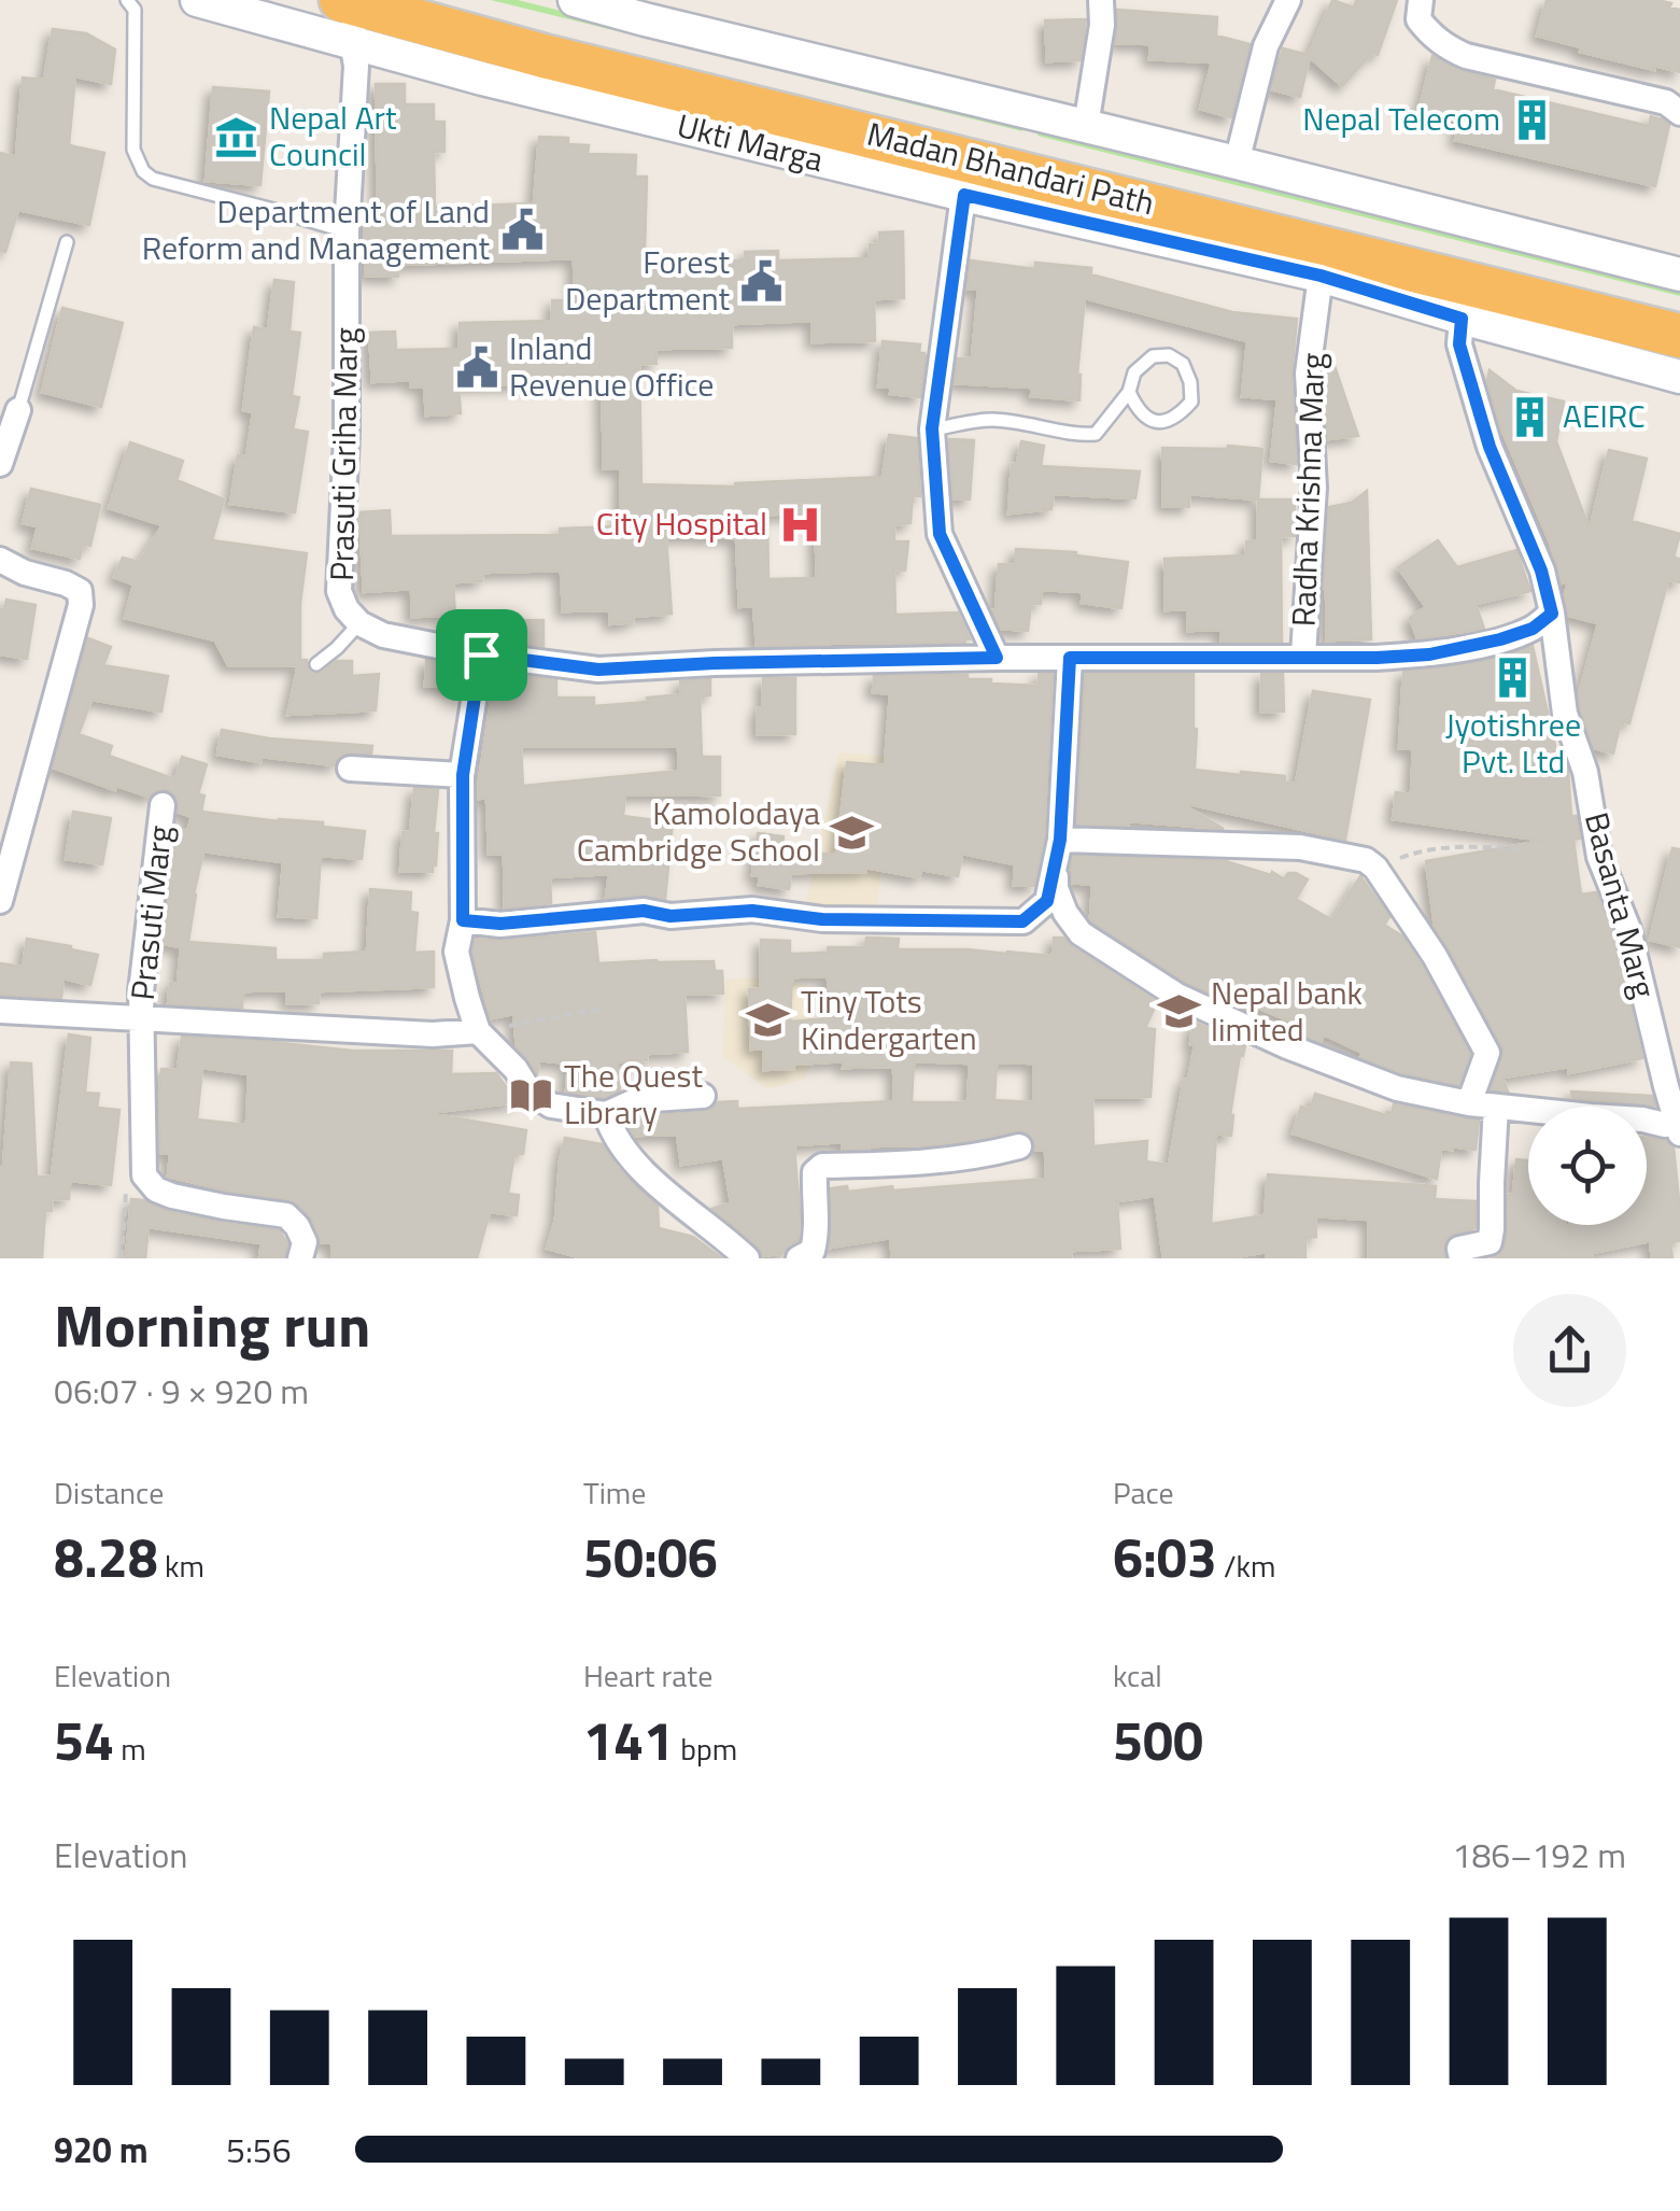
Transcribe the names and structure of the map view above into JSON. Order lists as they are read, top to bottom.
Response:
{
  "streets": {
    "highway": ["Madan Bhandari Path"],
    "street": [
      "Ukti Marga",
      "Prasuti Griha Marg",
      "Radha Krishna Marg",
      "Basanta Marg",
      "Prasuti Marg"
    ]
  },
  "crossings": [
    ["Ukti Marga", "Madan Bhandari Path"],
    ["Ukti Marga", "Prasuti Griha Marg"],
    ["Ukti Marga", "Radha Krishna Marg"],
    ["Ukti Marga", "Basanta Marg"],
    ["Madan Bhandari Path", "Prasuti Griha Marg"],
    ["Prasuti Griha Marg", "Radha Krishna Marg"]
  ],
  "places": {
    "building": ["Nepal Telecom", "AEIRC", "Jyotishree Pvt. Ltd"],
    "museum": ["Nepal Art Council"],
    "public building": ["Department of Land Reform and Management", "Forest Department", "Inland Revenue Office"],
    "hospital": ["City Hospital"],
    "school or university": ["Kamolodaya Cambridge School", "Nepal bank limited", "Tiny Tots Kindergarten"],
    "library": ["The Quest Library"]
  },
  "page": {
    "heading": ["Morning run", "06:07 · 9 × 920 m"],
    "stats": [
      ["Distance", "8.28 km"],
      ["Time", "50:06"],
      ["Pace", "6:03 /km"],
      ["Elevation", "54 m"],
      ["Heart rate", "141 bpm"],
      ["kcal", "500"]
    ],
    "chart": ["Elevation", "186–192 m"],
    "list": [
      {
        "name": "920 m",
        "note": "5:56"
      }
    ]
  }
}
